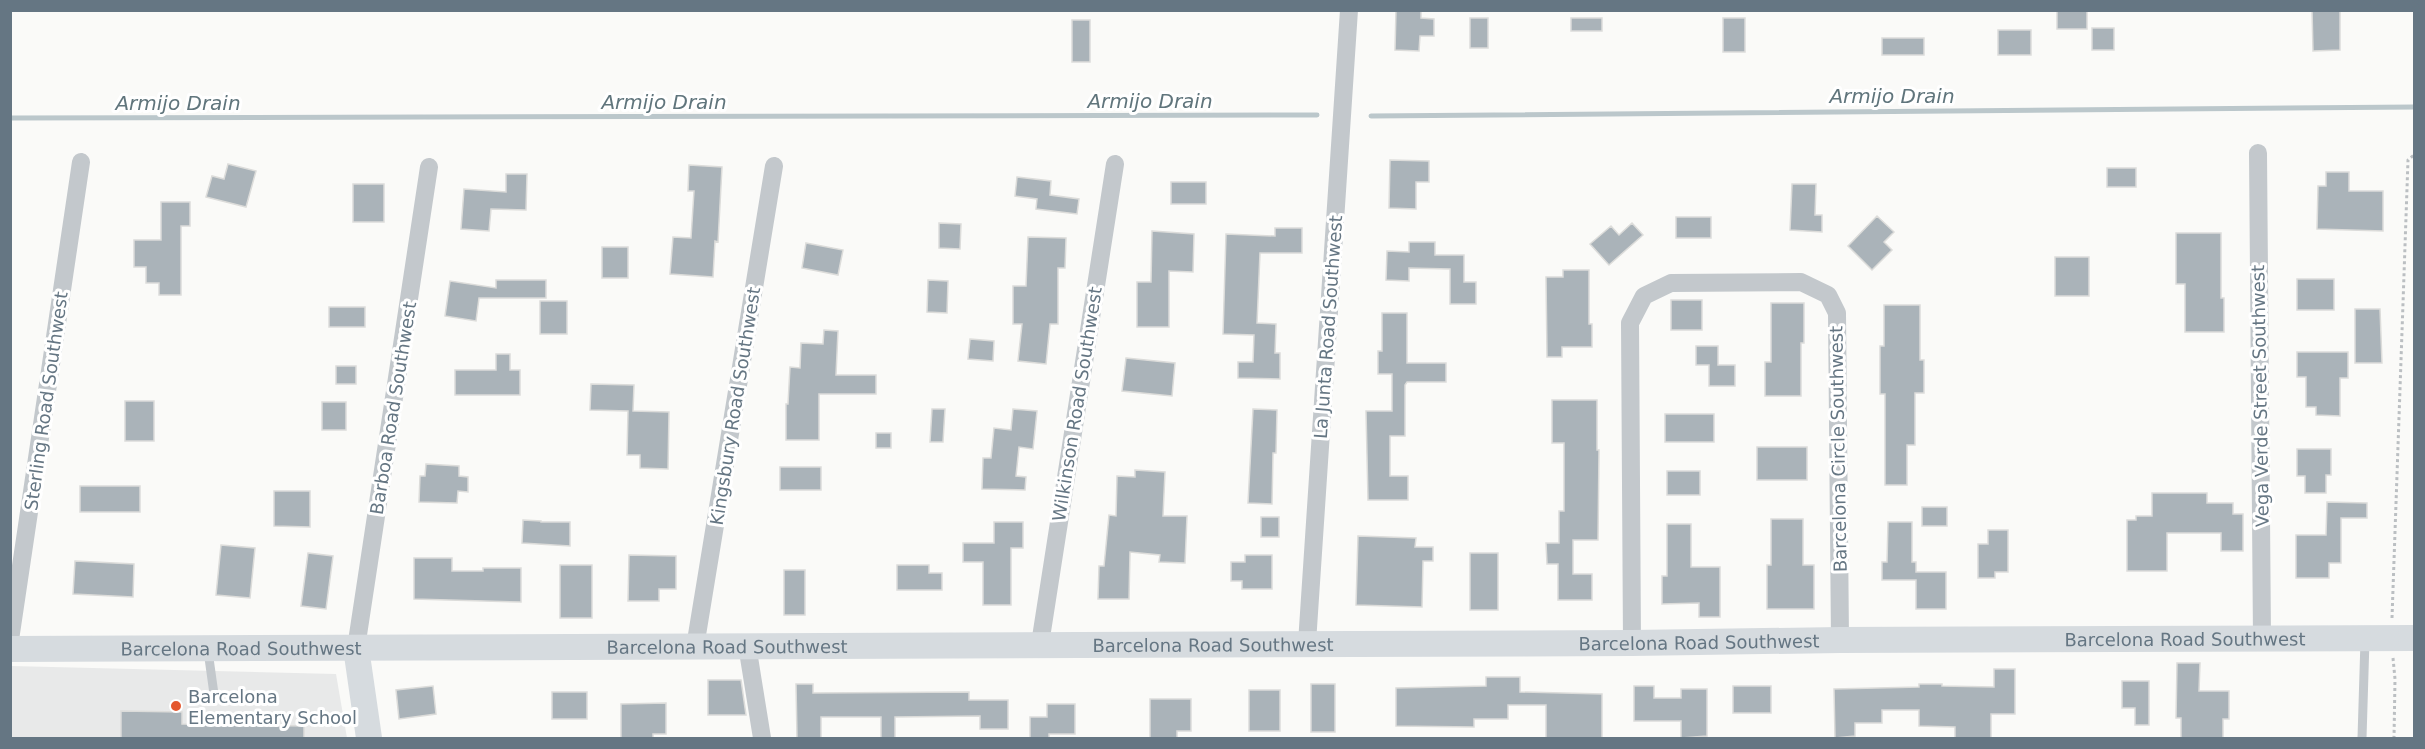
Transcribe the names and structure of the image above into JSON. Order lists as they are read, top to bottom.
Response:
{
  "streets": {
    "street": [
      "La Junta Road Southwest",
      "Vega Verde Street Southwest",
      "Sterling Road Southwest",
      "Wilkinson Road Southwest",
      "Kingsbury Road Southwest",
      "Barboa Road Southwest",
      "Barcelona Circle Southwest",
      "Barcelona Road Southwest"
    ]
  },
  "crossings": [
    ["La Junta Road Southwest", "Barcelona Road Southwest"],
    ["Vega Verde Street Southwest", "Barcelona Road Southwest"],
    ["Wilkinson Road Southwest", "Barcelona Road Southwest"],
    ["Kingsbury Road Southwest", "Barcelona Road Southwest"],
    ["Barboa Road Southwest", "Barcelona Road Southwest"],
    ["Barcelona Circle Southwest", "Barcelona Road Southwest"]
  ],
  "water": ["Armijo Drain"],
  "places": ["Barcelona Elementary School"]
}
